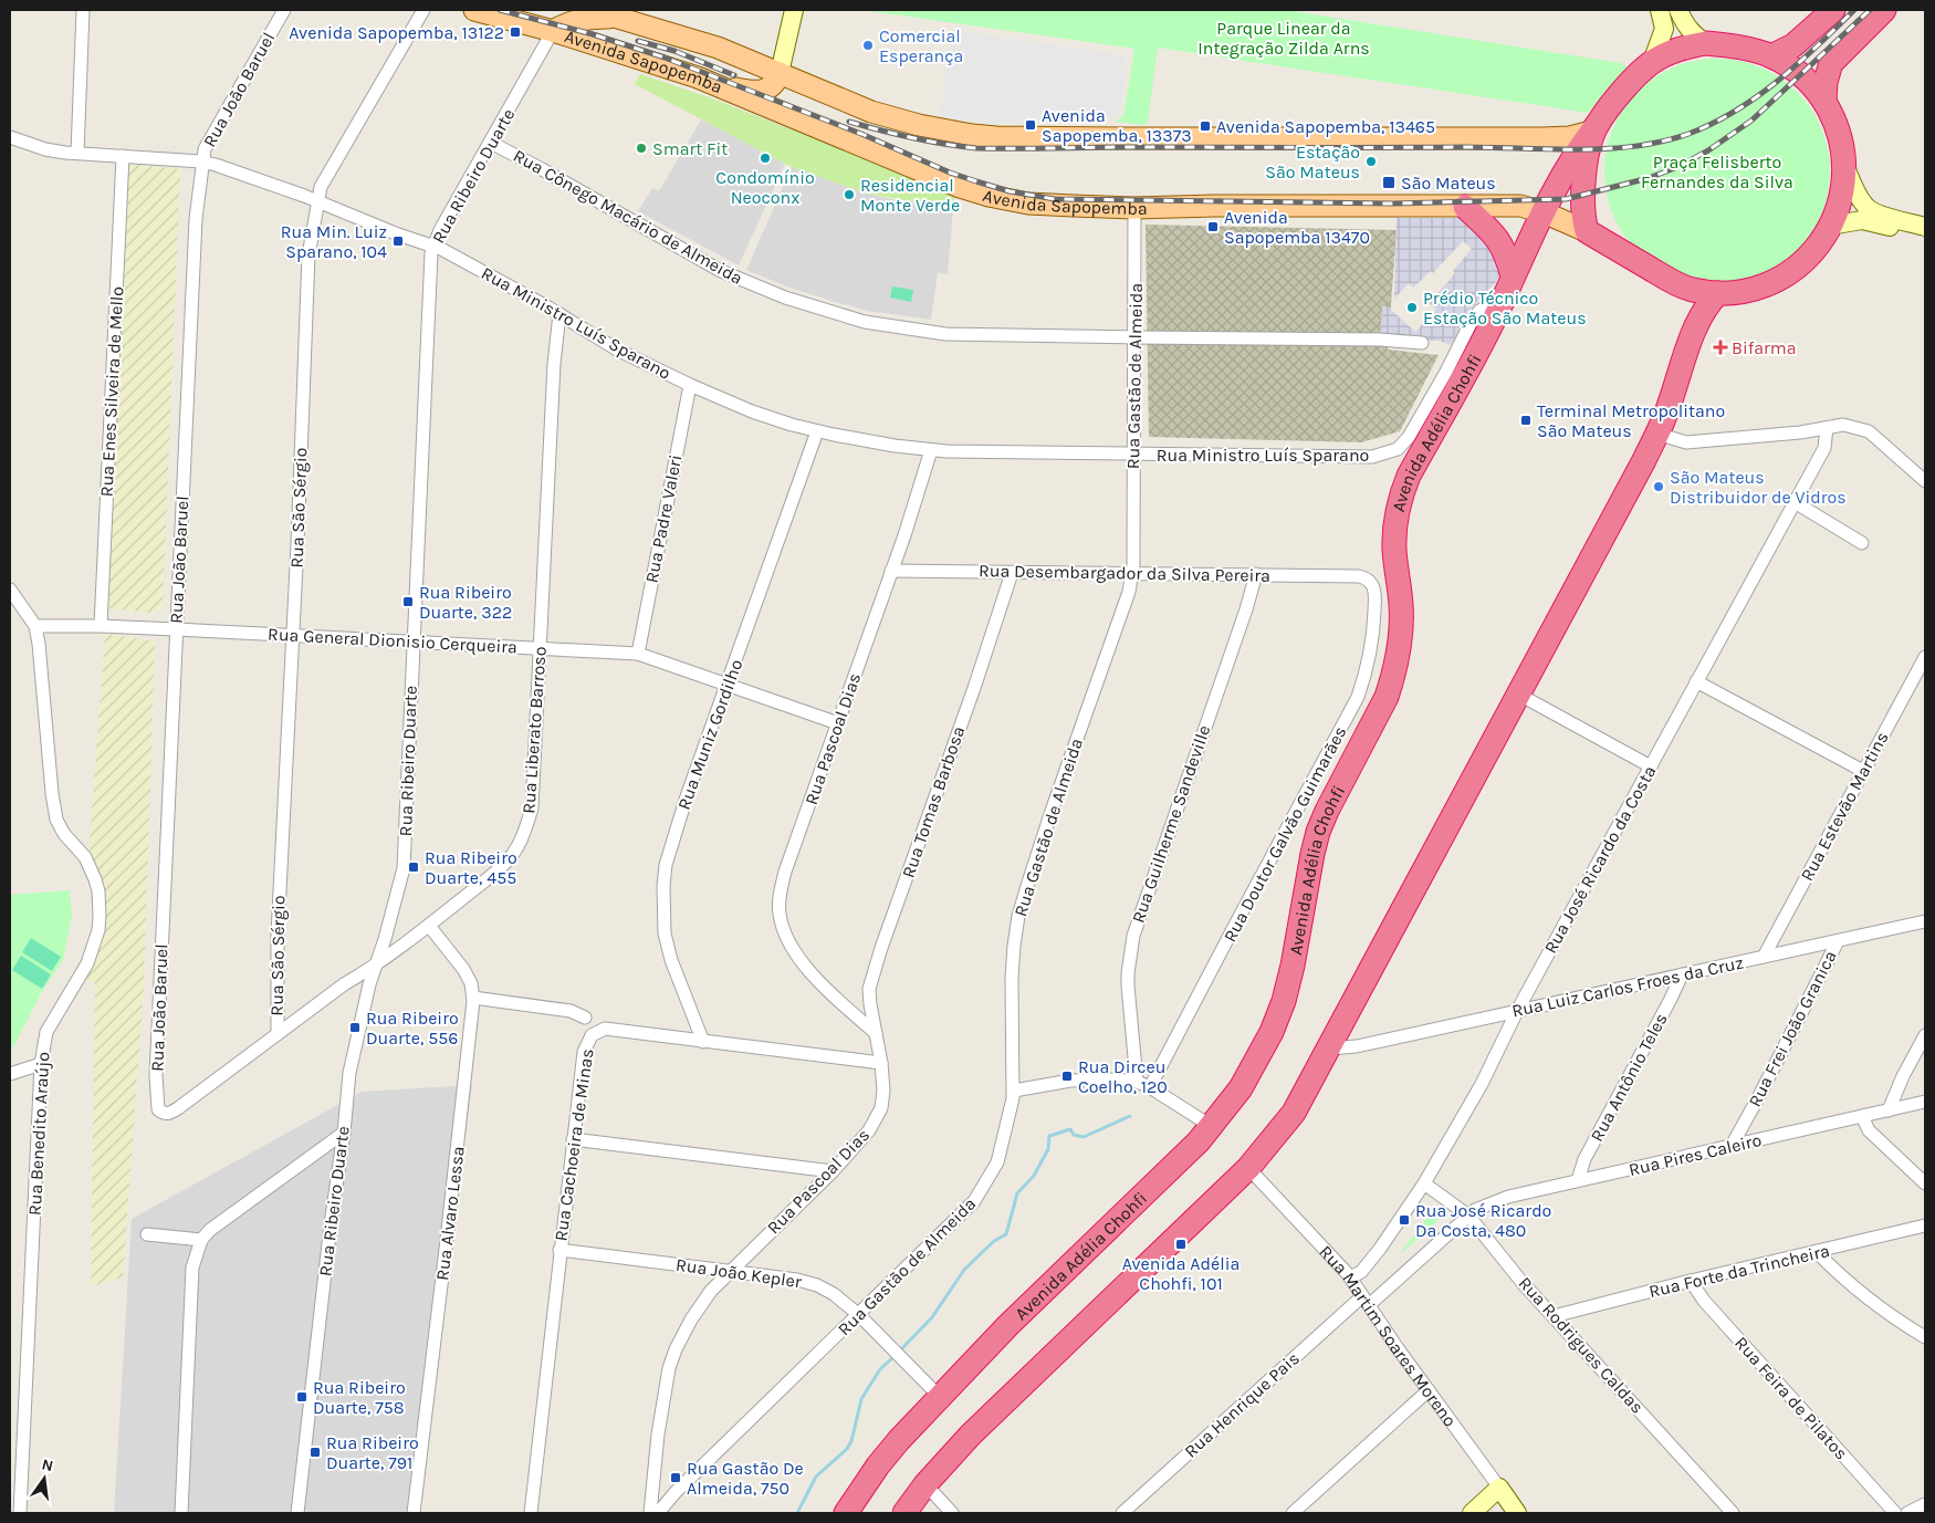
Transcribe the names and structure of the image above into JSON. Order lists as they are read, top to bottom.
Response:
{
  "streets": {
    "highway": ["Avenida Adélia Chohfi"],
    "main road": ["Avenida Sapopemba", "Rua Martim Soares Moreno"],
    "street": [
      "Rua João Baruel",
      "Rua Ribeiro Duarte",
      "Rua Cônego Macário de Almeida",
      "Rua Ministro Luís Sparano",
      "Rua Gastão de Almeida",
      "Rua Enes Silveira de Mello",
      "Rua São Sérgio",
      "Rua Padre Valeri",
      "Rua Desembargador da Silva Pereira",
      "Rua General Dionisio Cerqueira",
      "Rua Liberato Barroso",
      "Rua Muniz Gordilho",
      "Rua Pascoal Dias",
      "Rua Tomas Barbosa",
      "Rua Estevão Martins",
      "Rua Guilherme Sandeville",
      "Rua Doutor Galvão Guimarães",
      "Rua José Ricardo da Costa",
      "Rua Luiz Carlos Froes da Cruz",
      "Rua Frei João Granica",
      "Rua Antônio Teles",
      "Rua Benedito Araújo",
      "Rua Cachoeira de Minas",
      "Rua Pires Caleiro",
      "Rua Alvaro Lessa",
      "Rua Forte da Trincheira",
      "Rua João Kepler",
      "Rua Rodrigues Caldas",
      "Rua Feira de Pilatos",
      "Rua Henrique Pais"
    ]
  },
  "crossings": [
    ["Avenida Sapopemba", "Rua Ribeiro Duarte"],
    ["Avenida Sapopemba", "Rua Gastão de Almeida"],
    ["Avenida Sapopemba", "Avenida Adélia Chohfi"],
    ["Rua João Baruel", "Rua Ministro Luís Sparano"],
    ["Rua João Baruel", "Rua General Dionisio Cerqueira"],
    ["Rua João Baruel", "Rua Liberato Barroso"],
    ["Rua Ribeiro Duarte", "Rua Cônego Macário de Almeida"],
    ["Rua Ribeiro Duarte", "Rua Ministro Luís Sparano"],
    ["Rua Ribeiro Duarte", "Rua General Dionisio Cerqueira"],
    ["Rua Ribeiro Duarte", "Rua Liberato Barroso"],
    ["Rua Cônego Macário de Almeida", "Rua Gastão de Almeida"],
    ["Rua Ministro Luís Sparano", "Rua Gastão de Almeida"],
    ["Rua Ministro Luís Sparano", "Rua Enes Silveira de Mello"],
    ["Rua Ministro Luís Sparano", "Avenida Adélia Chohfi"],
    ["Rua Ministro Luís Sparano", "Rua São Sérgio"],
    ["Rua Ministro Luís Sparano", "Rua Padre Valeri"],
    ["Rua Ministro Luís Sparano", "Rua Liberato Barroso"],
    ["Rua Ministro Luís Sparano", "Rua Muniz Gordilho"],
    ["Rua Ministro Luís Sparano", "Rua Pascoal Dias"],
    ["Rua Gastão de Almeida", "Rua Desembargador da Silva Pereira"],
    ["Rua Gastão de Almeida", "Rua João Kepler"],
    ["Rua Enes Silveira de Mello", "Rua General Dionisio Cerqueira"],
    ["Avenida Adélia Chohfi", "Rua João Kepler"],
    ["Rua São Sérgio", "Rua General Dionisio Cerqueira"],
    ["Rua São Sérgio", "Rua Liberato Barroso"],
    ["Rua Padre Valeri", "Rua General Dionisio Cerqueira"],
    ["Rua Desembargador da Silva Pereira", "Rua Pascoal Dias"],
    ["Rua Desembargador da Silva Pereira", "Rua Tomas Barbosa"],
    ["Rua Desembargador da Silva Pereira", "Rua Guilherme Sandeville"],
    ["Rua Desembargador da Silva Pereira", "Rua Doutor Galvão Guimarães"],
    ["Rua General Dionisio Cerqueira", "Rua Liberato Barroso"],
    ["Rua General Dionisio Cerqueira", "Rua Muniz Gordilho"],
    ["Rua General Dionisio Cerqueira", "Rua Pascoal Dias"],
    ["Rua General Dionisio Cerqueira", "Rua Benedito Araújo"],
    ["Rua Liberato Barroso", "Rua Alvaro Lessa"],
    ["Rua Muniz Gordilho", "Rua Cachoeira de Minas"],
    ["Rua Pascoal Dias", "Rua Tomas Barbosa"],
    ["Rua Pascoal Dias", "Rua Cachoeira de Minas"],
    ["Rua Pascoal Dias", "Rua João Kepler"],
    ["Rua Estevão Martins", "Rua Luiz Carlos Froes da Cruz"],
    ["Rua José Ricardo da Costa", "Rua Luiz Carlos Froes da Cruz"],
    ["Rua José Ricardo da Costa", "Rua Martim Soares Moreno"],
    ["Rua José Ricardo da Costa", "Rua Rodrigues Caldas"],
    ["Rua Luiz Carlos Froes da Cruz", "Rua Frei João Granica"],
    ["Rua Luiz Carlos Froes da Cruz", "Rua Antônio Teles"],
    ["Rua Frei João Granica", "Rua Pires Caleiro"],
    ["Rua Antônio Teles", "Rua Pires Caleiro"],
    ["Rua Cachoeira de Minas", "Rua João Kepler"],
    ["Rua Pires Caleiro", "Rua Rodrigues Caldas"],
    ["Rua Pires Caleiro", "Rua Henrique Pais"],
    ["Rua Forte da Trincheira", "Rua Rodrigues Caldas"],
    ["Rua Forte da Trincheira", "Rua Feira de Pilatos"],
    ["Rua Martim Soares Moreno", "Rua Henrique Pais"],
    ["Rua Rodrigues Caldas", "Rua Henrique Pais"]
  ],
  "parks": ["Parque Linear da Integração Zilda Arns", "Praça Felisberto Fernandes da Silva"],
  "places": {
    "transit": [
      "Avenida Sapopemba, 13122",
      "Avenida Sapopemba, 13373",
      "Avenida Sapopemba, 13465",
      "São Mateus",
      "Avenida Sapopemba 13470",
      "Rua Min. Luiz Sparano, 104",
      "Terminal Metropolitano São Mateus",
      "Rua Ribeiro Duarte, 322",
      "Rua Ribeiro Duarte, 455",
      "Rua Ribeiro Duarte, 556",
      "Rua Dirceu Coelho, 120",
      "Rua José Ricardo Da Costa, 480",
      "Avenida Adélia Chohfi, 101",
      "Rua Ribeiro Duarte, 758",
      "Rua Ribeiro Duarte, 791",
      "Rua Gastão De Almeida, 750"
    ],
    "other": [
      "Comercial Esperança",
      "Smart Fit",
      "Condomínio Neoconx",
      "Estação São Mateus",
      "Residencial Monte Verde",
      "Prédio Técnico Estação São Mateus",
      "São Mateus Distribuidor de Vidros"
    ],
    "health": ["Bifarma"]
  },
  "north": "top"
}
